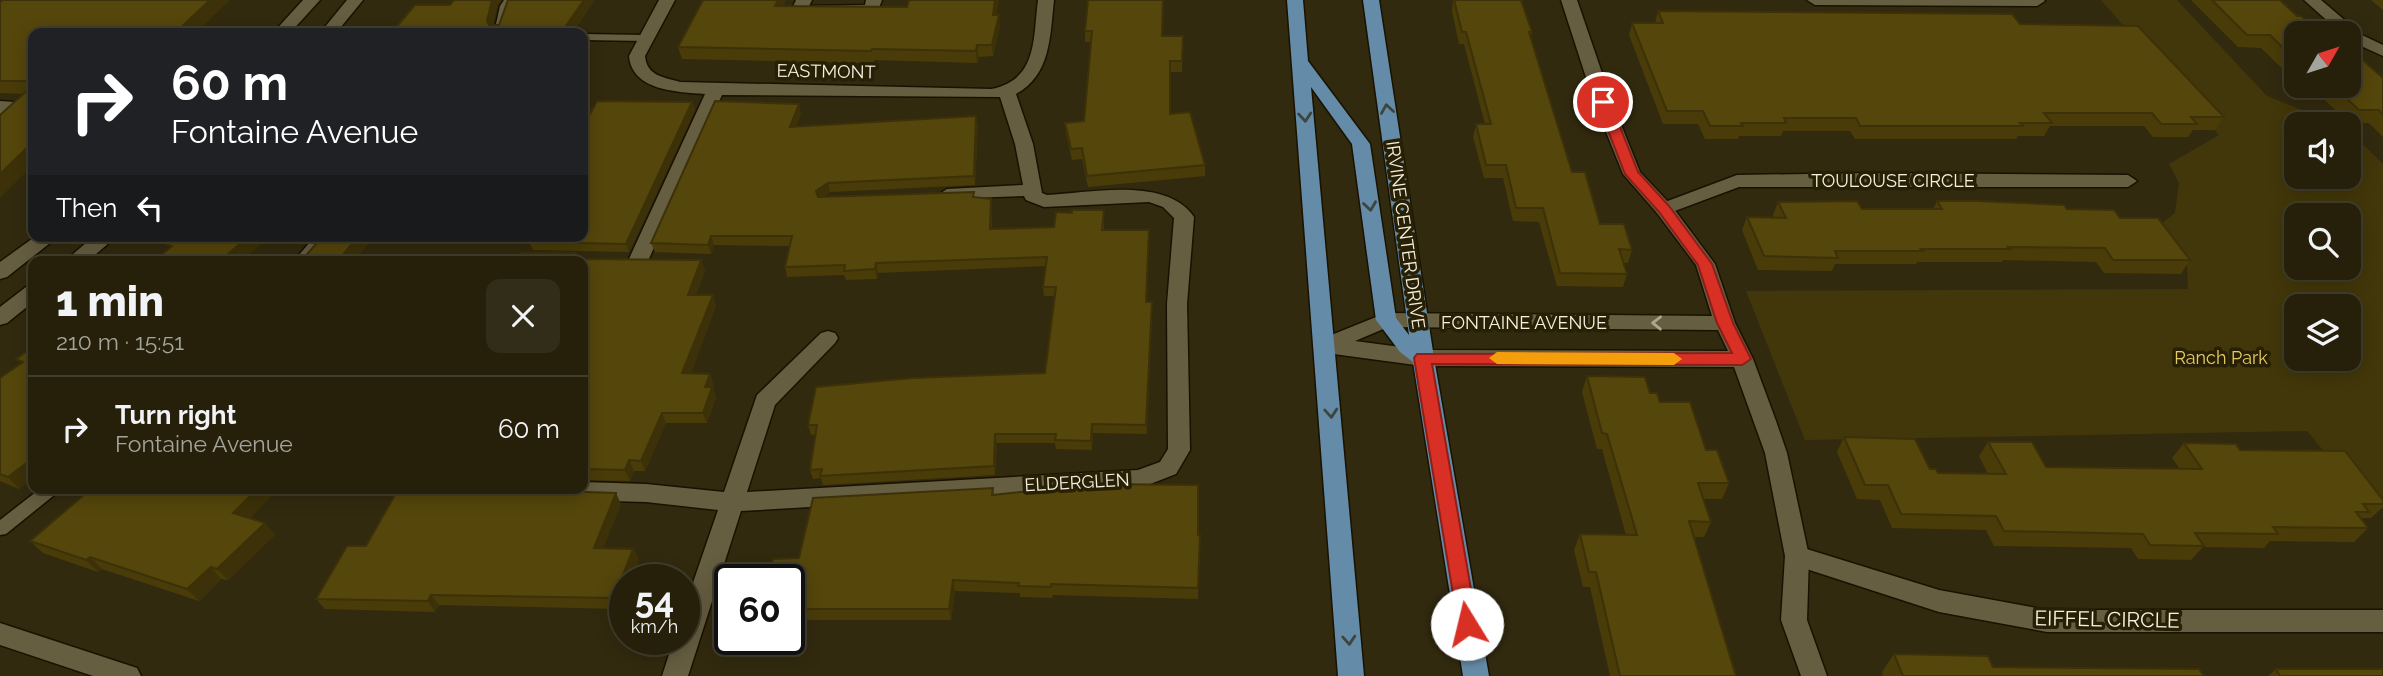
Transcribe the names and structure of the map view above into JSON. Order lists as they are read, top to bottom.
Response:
{
  "streets": {
    "main road": ["IRVINE CENTER DRIVE"],
    "street": [
      "EASTMONT",
      "TOULOUSE CIRCLE",
      "FONTAINE AVENUE",
      "ELDERGLEN",
      "EIFFEL CIRCLE"
    ]
  },
  "crossings": [
    ["IRVINE CENTER DRIVE", "FONTAINE AVENUE"]
  ],
  "parks": ["Ranch Park"],
  "north": "top right",
  "page": {
    "turn": ["60 m", "Fontaine Avenue"],
    "then": "Then",
    "heading": ["1 min", "210 m · 15:51"],
    "list": [
      {
        "name": "Turn right",
        "note": "Fontaine Avenue",
        "value": "60 m"
      }
    ],
    "speed": "54 km/h",
    "limit": "60"
  }
}
